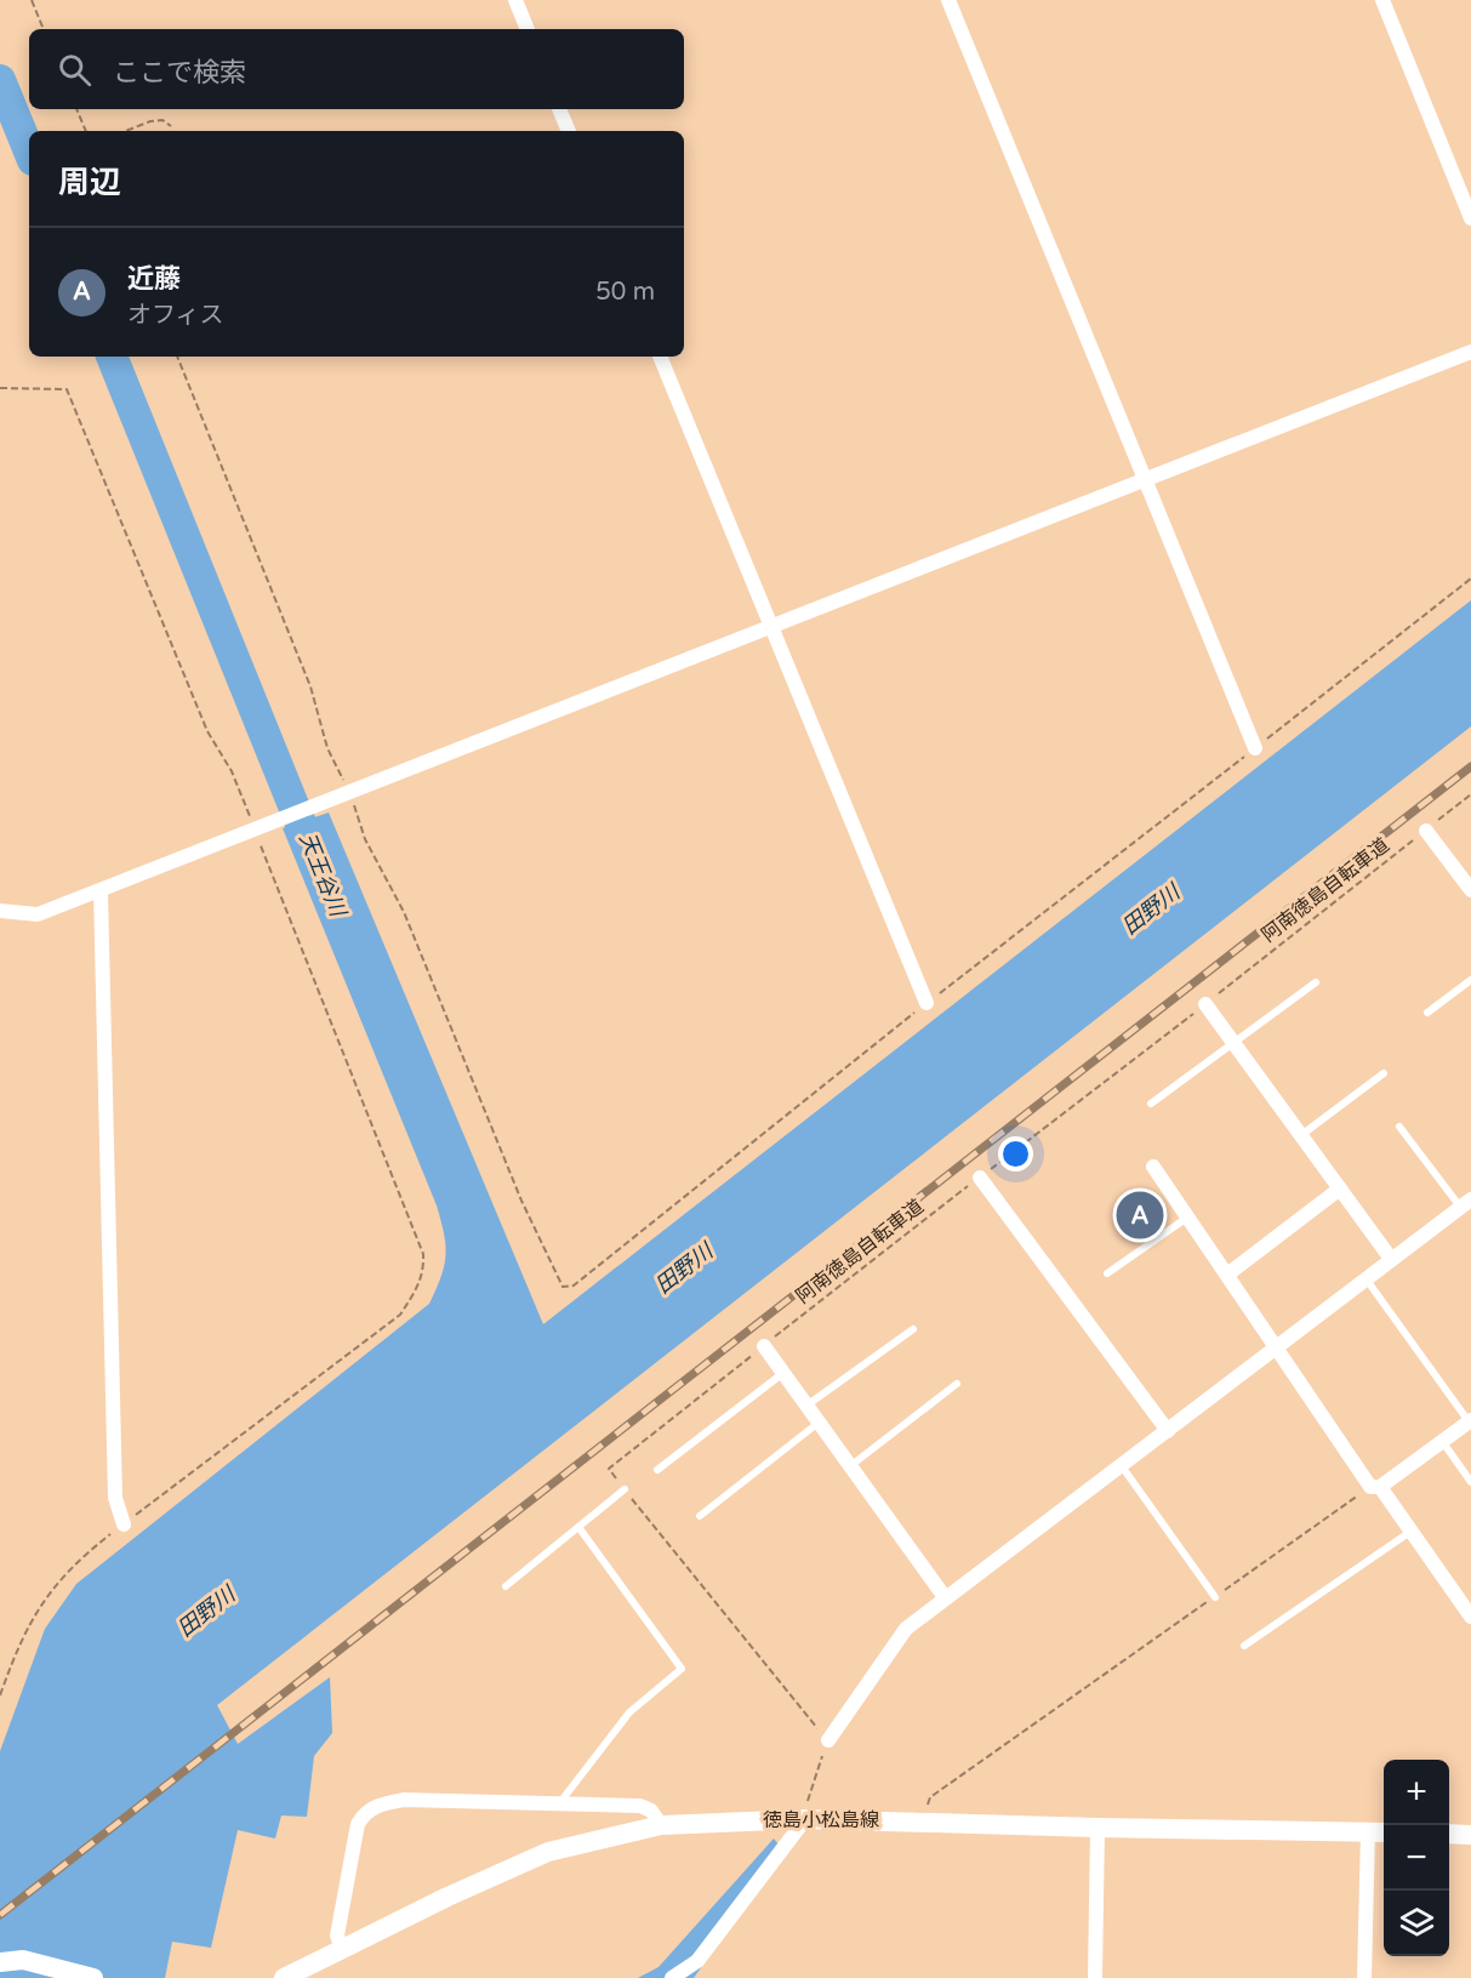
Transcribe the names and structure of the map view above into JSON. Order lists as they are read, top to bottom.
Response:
{
  "streets": {
    "main road": ["徳島小松島線"],
    "path": ["阿南徳島自転車道"]
  },
  "water": ["天王谷川", "田野川"],
  "page": {
    "search": "ここで検索",
    "heading": "周辺",
    "list": [
      {
        "mark": "A",
        "name": "近藤",
        "note": "オフィス",
        "value": "50 m"
      }
    ],
    "pins": "A",
    "map_buttons": ["+", "−"]
  }
}
